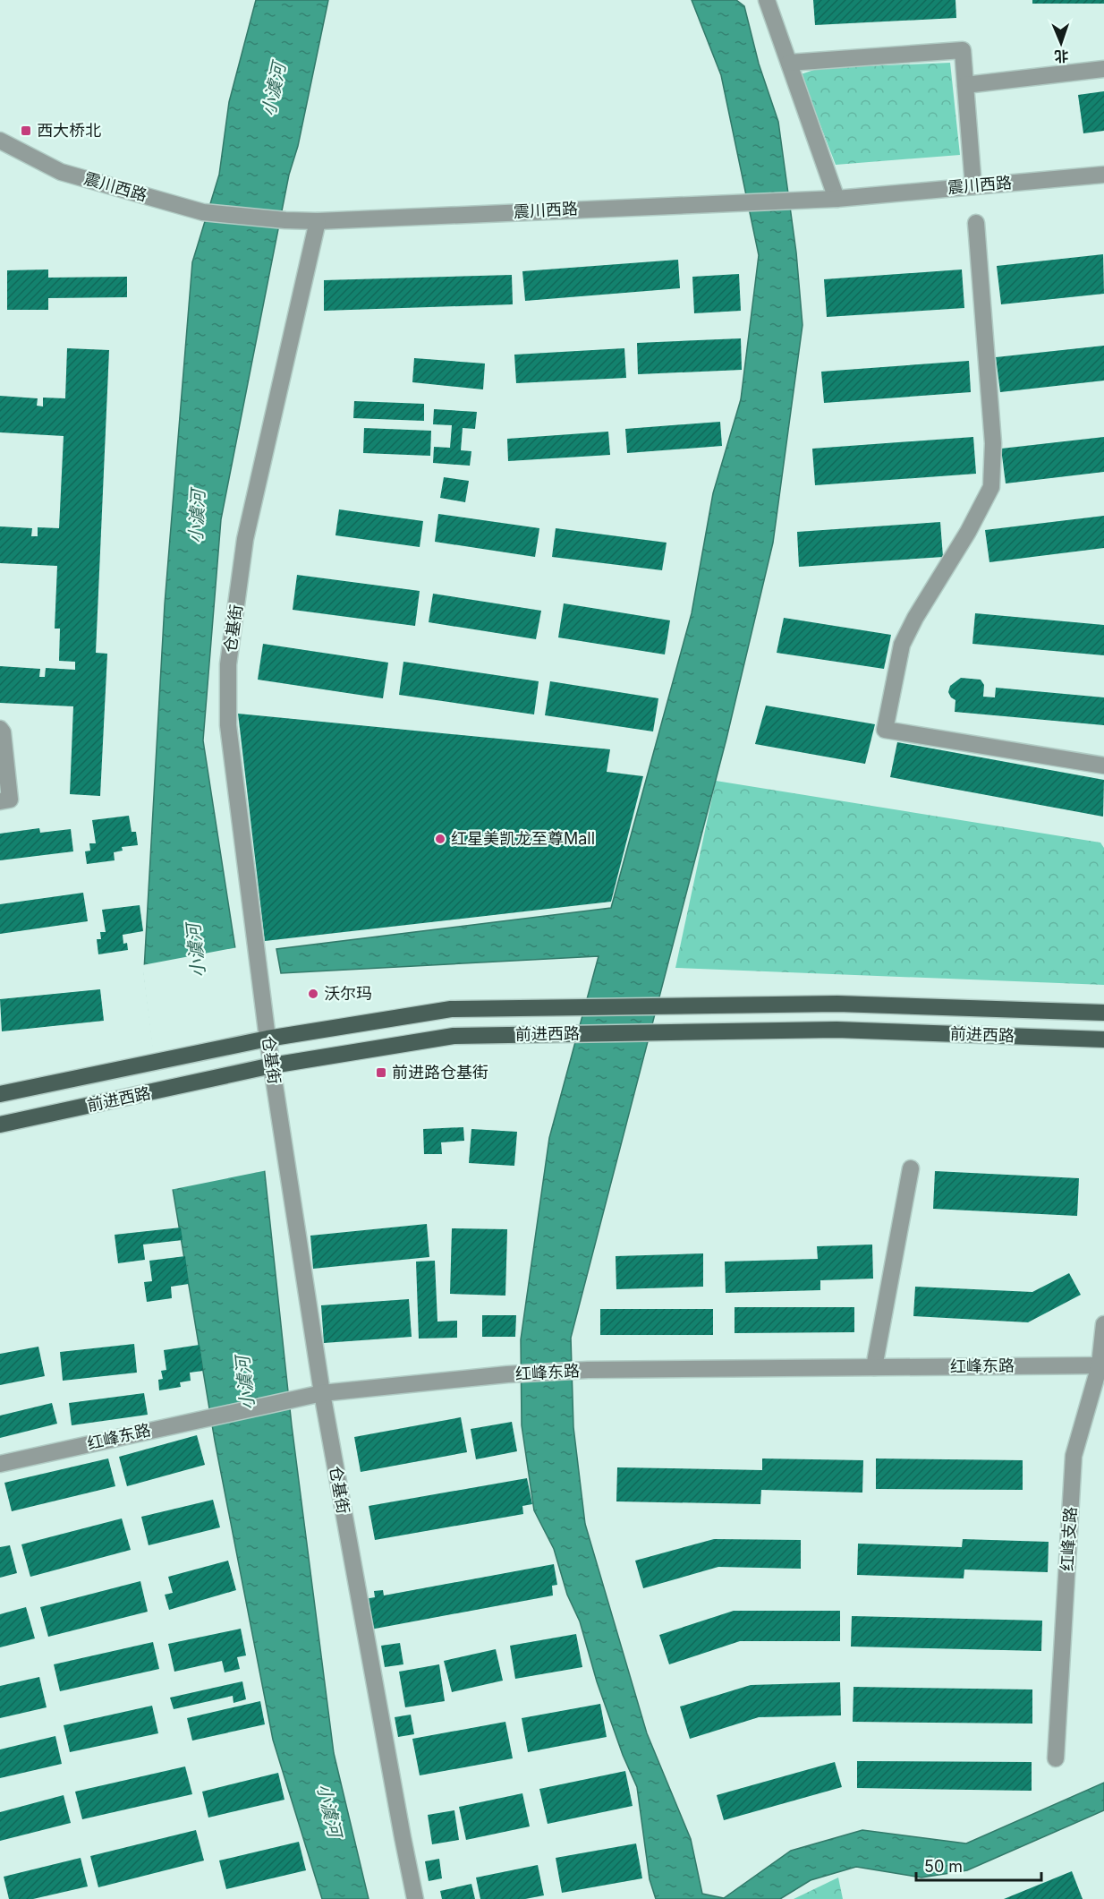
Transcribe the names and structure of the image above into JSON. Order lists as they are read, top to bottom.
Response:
{
  "streets": {
    "main road": ["前进西路"],
    "street": [
      "震川西路",
      "仓基街",
      "红峰东路",
      "红峰支路"
    ]
  },
  "crossings": [
    ["震川西路", "仓基街"],
    ["仓基街", "前进西路"],
    ["仓基街", "红峰东路"],
    ["红峰东路", "红峰支路"]
  ],
  "water": ["小澞河"],
  "places": {
    "transit": ["西大桥北", "前进路仓基街"],
    "other": ["红星美凯龙至尊Mall", "沃尔玛"]
  },
  "scale_bar": "50 m",
  "north": "bottom"
}
